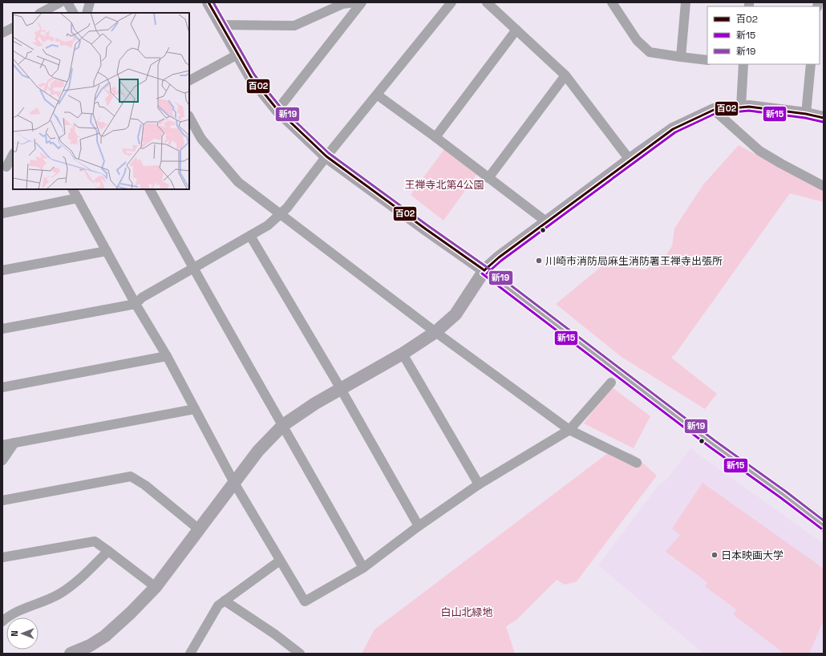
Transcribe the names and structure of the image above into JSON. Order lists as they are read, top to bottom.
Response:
{
  "parks": ["王禅寺北第4公園", "白山北緑地"],
  "places": ["川崎市消防局麻生消防署王禅寺出張所", "日本映画大学"],
  "lines": ["transit line 百02", "transit line 新19", "transit line 新15"],
  "legend": ["百02", "新15", "新19"],
  "north": "left"
}
